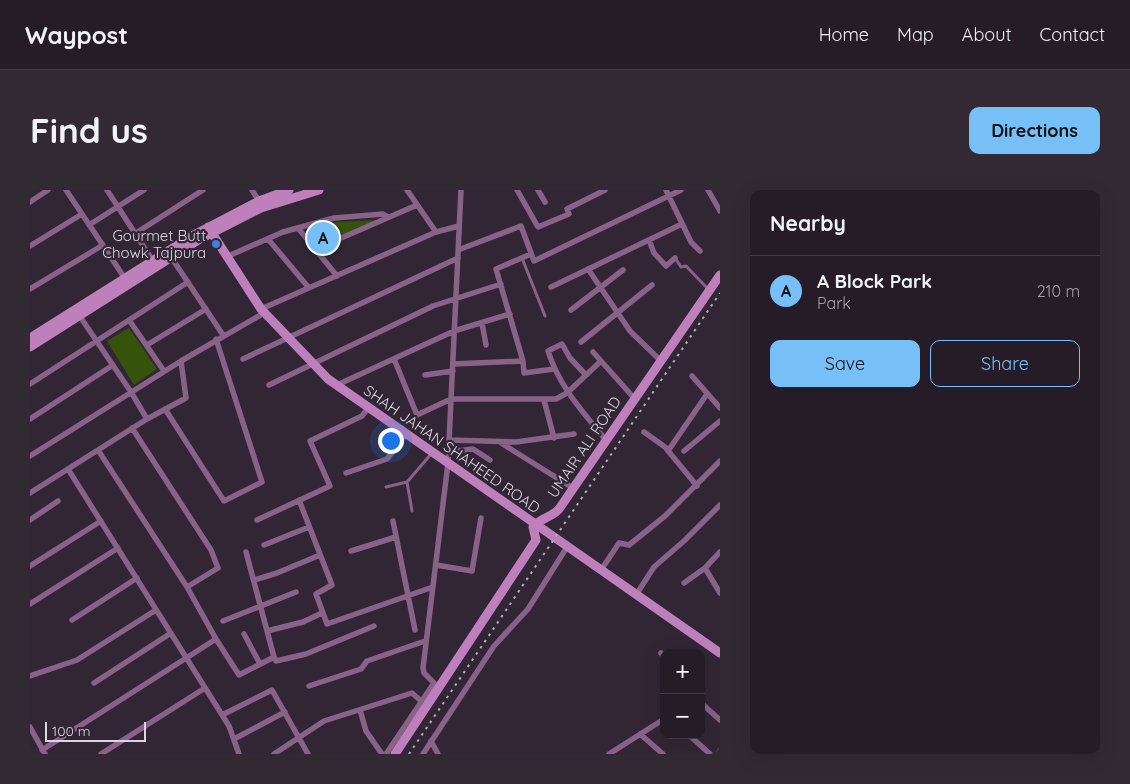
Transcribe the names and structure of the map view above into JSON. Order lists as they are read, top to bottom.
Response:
{
  "streets": {
    "street": ["UMAIR ALI ROAD", "SHAH JAHAN SHAHEED ROAD"]
  },
  "crossings": [
    ["UMAIR ALI ROAD", "SHAH JAHAN SHAHEED ROAD"]
  ],
  "places": ["Gourmet Butt Chowk Tajpura"],
  "scale_bar": "100 m",
  "page": {
    "header": "Waypost",
    "nav": [
      "Home",
      "Map",
      "About",
      "Contact"
    ],
    "buttons": [
      "Directions",
      ["Save", "Share"]
    ],
    "title": "Find us",
    "heading": "Nearby",
    "pins": "A",
    "list": [
      {
        "mark": "A",
        "name": "A Block Park",
        "note": "Park",
        "value": "210 m"
      }
    ],
    "map_buttons": ["+", "−"],
    "scale": "100 m"
  }
}
